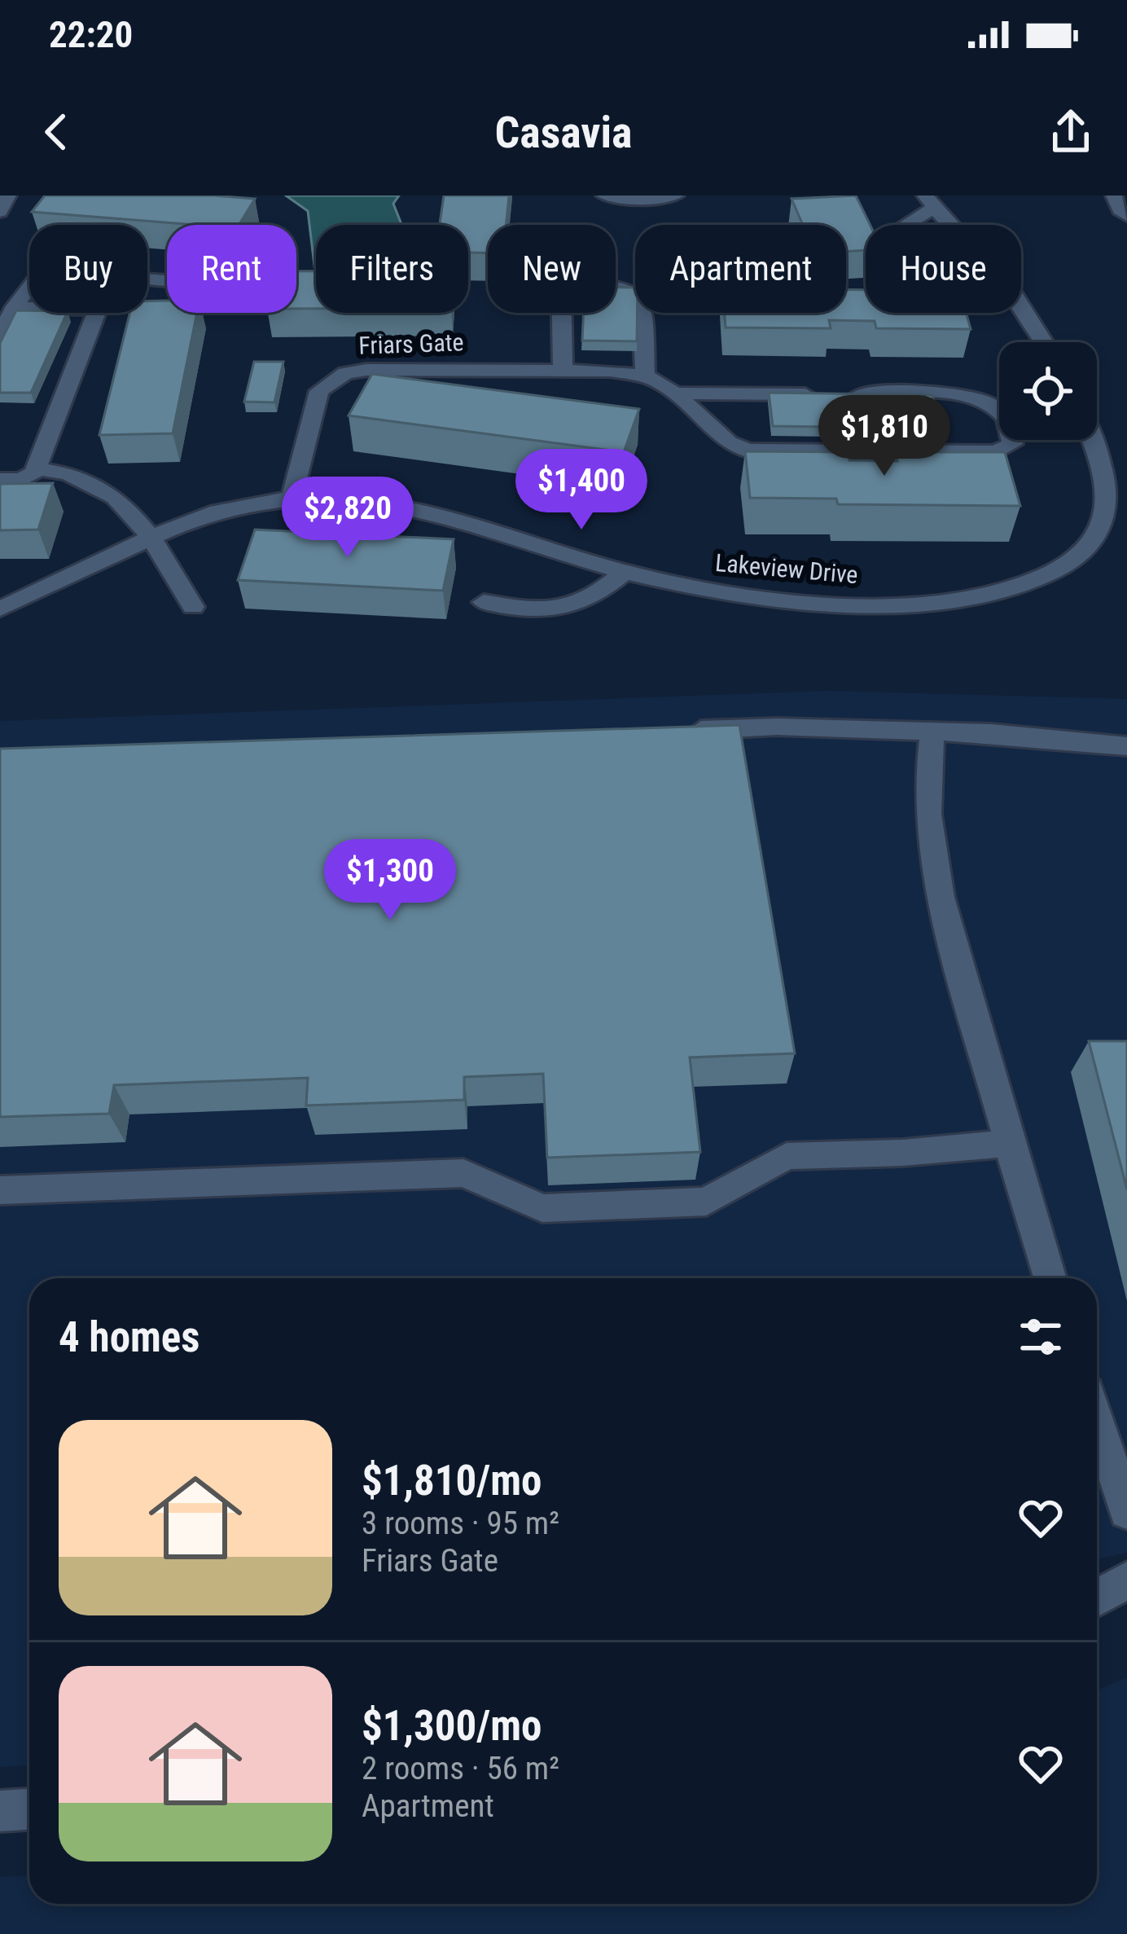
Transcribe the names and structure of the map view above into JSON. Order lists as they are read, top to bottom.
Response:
{
  "streets": {
    "street": ["Friars Gate", "Lakeview Drive"]
  },
  "crossings": [
    ["Friars Gate", "Lakeview Drive"]
  ],
  "page": {
    "status": "22:20",
    "header": "Casavia",
    "chip": [
      "Buy",
      "Rent",
      "Filters",
      "New",
      "Apartment",
      "House"
    ],
    "price": [
      "$1,810",
      "$1,400",
      "$2,820",
      "$1,300"
    ],
    "heading": "4 homes",
    "list": [
      {
        "name": "$1,810/mo",
        "note": "3 rooms · 95 m² · Friars Gate"
      },
      {
        "name": "$1,300/mo",
        "note": "2 rooms · 56 m² · Apartment"
      }
    ]
  }
}
